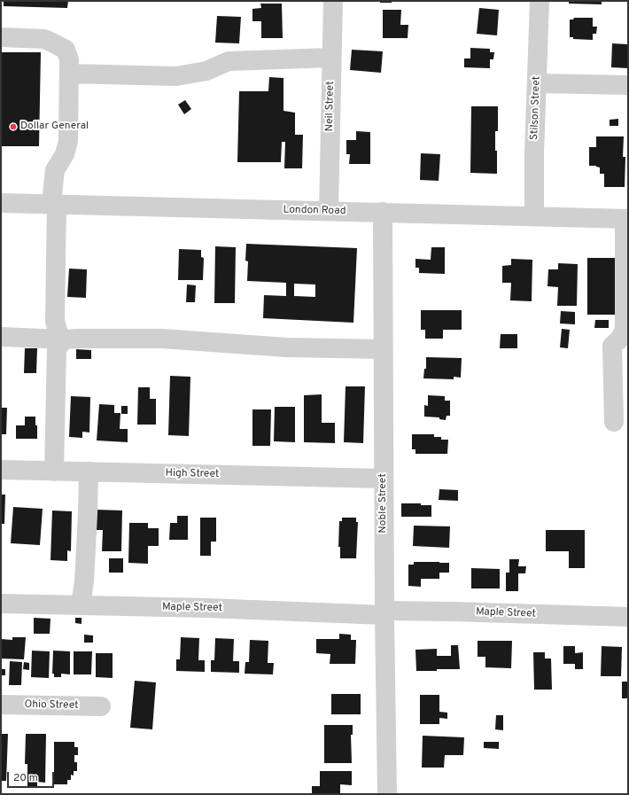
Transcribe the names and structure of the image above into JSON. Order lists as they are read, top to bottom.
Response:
{
  "streets": {
    "street": [
      "Neil Street",
      "Stilson Street",
      "London Road",
      "High Street",
      "Noble Street",
      "Maple Street",
      "Ohio Street"
    ]
  },
  "crossings": [
    ["Neil Street", "London Road"],
    ["Stilson Street", "London Road"],
    ["London Road", "Noble Street"],
    ["High Street", "Noble Street"],
    ["Noble Street", "Maple Street"]
  ],
  "places": ["Dollar General"],
  "scale_bar": "20 m"
}
